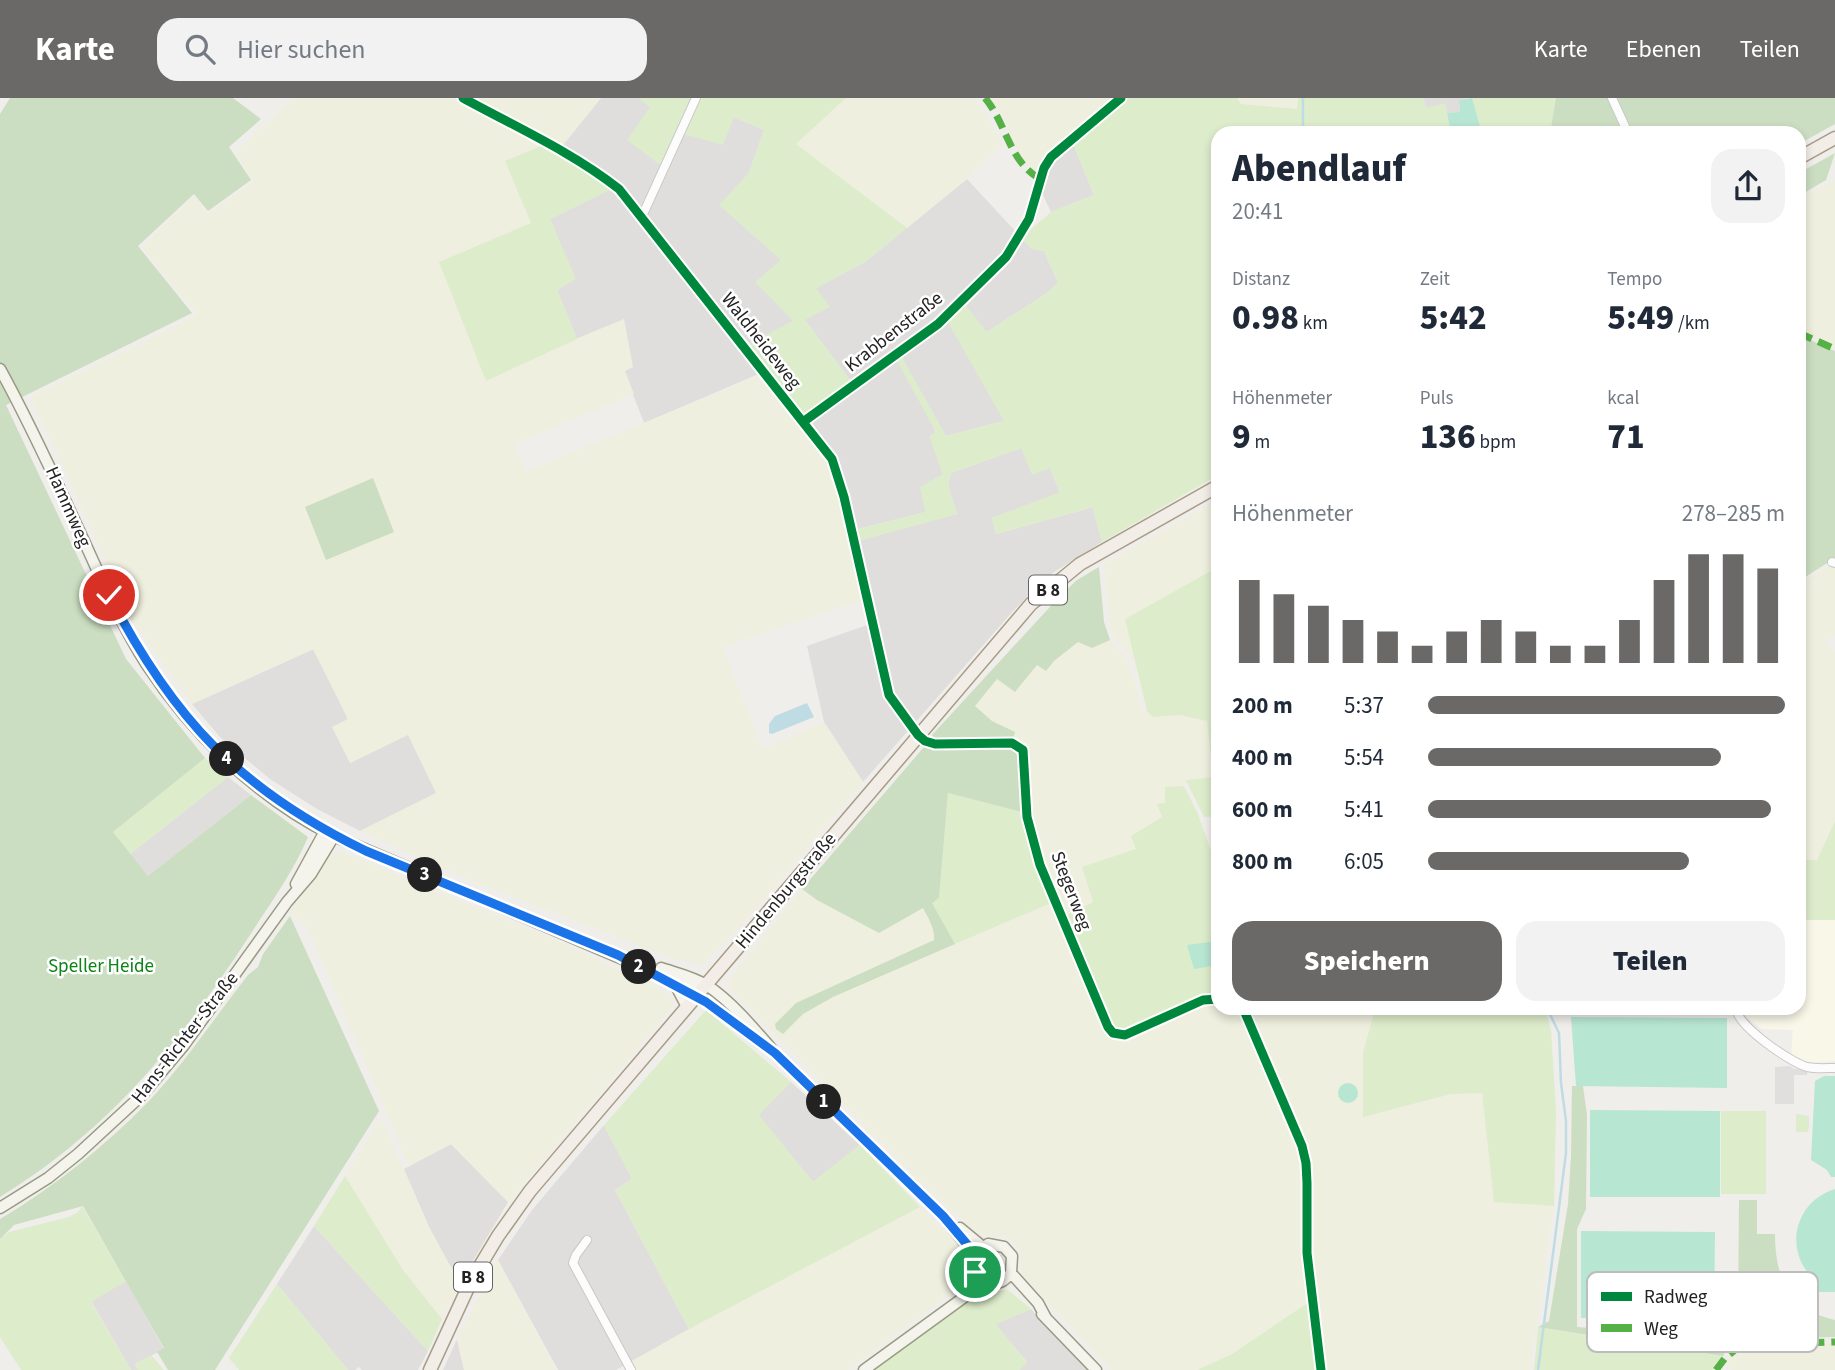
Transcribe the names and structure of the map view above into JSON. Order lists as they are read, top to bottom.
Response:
{
  "streets": {
    "main road": [
      "Hammweg",
      "B 8",
      "Hindenburgstraße",
      "Hans-Richter-Straße"
    ],
    "street": ["Krabbenstraße", "Waldheideweg", "Stegerweg"]
  },
  "crossings": [
    ["Krabbenstraße", "Waldheideweg"],
    ["Waldheideweg", "Hindenburgstraße"],
    ["Waldheideweg", "Stegerweg"],
    ["Hammweg", "Hindenburgstraße"],
    ["Hammweg", "Hans-Richter-Straße"],
    ["Hindenburgstraße", "Stegerweg"]
  ],
  "parks": ["Speller Heide"],
  "legend": ["Radweg", "Weg"],
  "page": {
    "header": "Karte",
    "search": "Hier suchen",
    "nav": ["Karte", "Ebenen", "Teilen"],
    "heading": ["Abendlauf", "20:41"],
    "stats": [
      ["Distanz", "0.98 km"],
      ["Zeit", "5:42"],
      ["Tempo", "5:49 /km"],
      ["Höhenmeter", "9 m"],
      ["Puls", "136 bpm"],
      ["kcal", "71"]
    ],
    "chart": ["Höhenmeter", "278–285 m"],
    "list": [
      {
        "name": "200 m",
        "note": "5:37"
      },
      {
        "name": "400 m",
        "note": "5:54"
      },
      {
        "name": "600 m",
        "note": "5:41"
      },
      {
        "name": "800 m",
        "note": "6:05"
      }
    ],
    "pins": [
      "4",
      "3",
      "2",
      "1"
    ],
    "buttons": ["Speichern", "Teilen"]
  }
}
